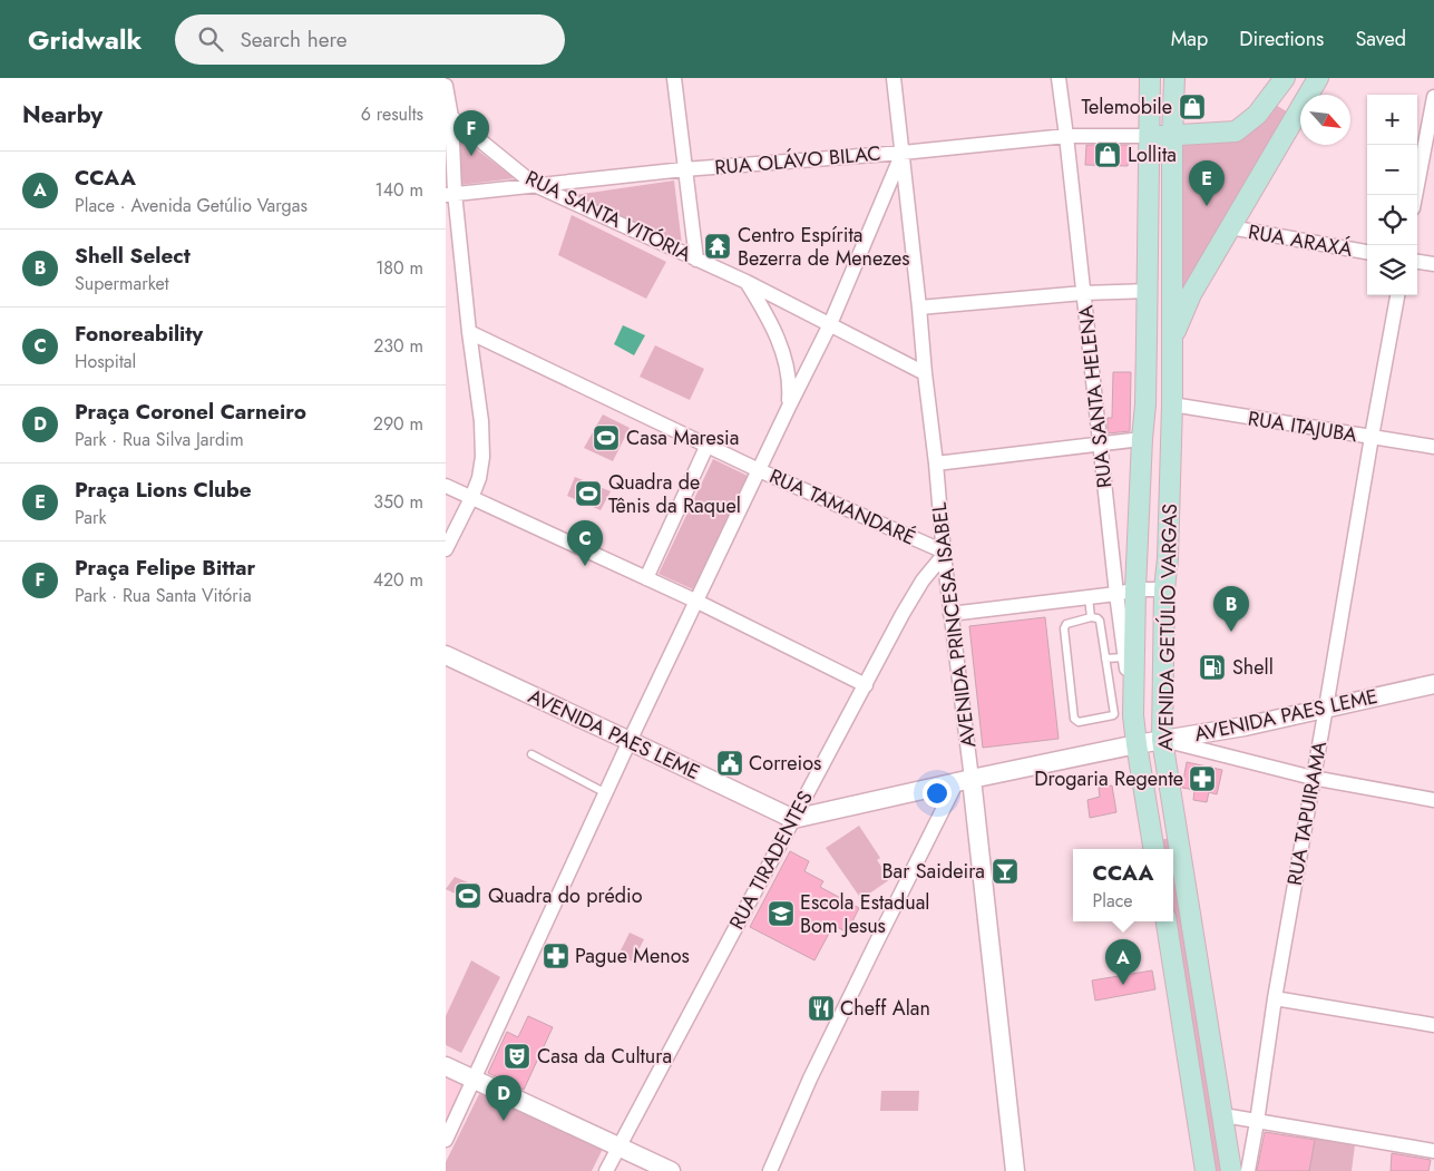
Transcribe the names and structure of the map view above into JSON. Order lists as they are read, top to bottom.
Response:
{
  "streets": {
    "main road": ["AVENIDA GETÚLIO VARGAS"],
    "street": [
      "RUA OLÁVO BILAC",
      "RUA SANTA VITÓRIA",
      "RUA ARAXÁ",
      "RUA SANTA HELENA",
      "RUA ITAJUBA",
      "RUA TAMANDARÉ",
      "AVENIDA PRINCESA ISABEL",
      "AVENIDA PAES LEME",
      "RUA TAPUIRAMA",
      "RUA TIRADENTES"
    ]
  },
  "crossings": [
    ["RUA OLÁVO BILAC", "RUA SANTA VITÓRIA"],
    ["RUA OLÁVO BILAC", "RUA SANTA HELENA"],
    ["RUA OLÁVO BILAC", "AVENIDA PRINCESA ISABEL"],
    ["RUA OLÁVO BILAC", "AVENIDA GETÚLIO VARGAS"],
    ["RUA SANTA VITÓRIA", "AVENIDA PRINCESA ISABEL"],
    ["RUA SANTA HELENA", "AVENIDA GETÚLIO VARGAS"],
    ["RUA ITAJUBA", "AVENIDA GETÚLIO VARGAS"],
    ["RUA ITAJUBA", "RUA TAPUIRAMA"],
    ["RUA TAMANDARÉ", "AVENIDA PRINCESA ISABEL"],
    ["RUA TAMANDARÉ", "RUA TIRADENTES"],
    ["AVENIDA PRINCESA ISABEL", "AVENIDA PAES LEME"],
    ["AVENIDA PRINCESA ISABEL", "RUA TIRADENTES"],
    ["AVENIDA GETÚLIO VARGAS", "AVENIDA PAES LEME"],
    ["AVENIDA PAES LEME", "RUA TAPUIRAMA"],
    ["AVENIDA PAES LEME", "RUA TIRADENTES"]
  ],
  "places": {
    "shop": ["Telemobile", "Lollita"],
    "temple": ["Centro Espírita Bezerra de Menezes"],
    "sports": ["Casa Maresia", "Quadra de Tênis da Raquel", "Quadra do prédio"],
    "fuel station": ["Shell"],
    "public building": ["Correios"],
    "pharmacy": ["Drogaria Regente", "Pague Menos"],
    "bar": ["Bar Saideira"],
    "school or university": ["Escola Estadual Bom Jesus"],
    "restaurant": ["Cheff Alan"],
    "theatre": ["Casa da Cultura"]
  },
  "north": "bottom right",
  "page": {
    "header": "Gridwalk",
    "search": "Search here",
    "nav": ["Map", "Directions", "Saved"],
    "heading": ["Nearby", "6 results"],
    "map_buttons": ["+", "−"],
    "pins": [
      "F",
      "E",
      "C",
      "B",
      "A",
      "D"
    ],
    "list": [
      {
        "mark": "A",
        "name": "CCAA",
        "note": "Place · Avenida Getúlio Vargas",
        "value": "140 m"
      },
      {
        "mark": "B",
        "name": "Shell Select",
        "note": "Supermarket",
        "value": "180 m"
      },
      {
        "mark": "C",
        "name": "Fonoreability",
        "note": "Hospital",
        "value": "230 m"
      },
      {
        "mark": "D",
        "name": "Praça Coronel Carneiro",
        "note": "Park · Rua Silva Jardim",
        "value": "290 m"
      },
      {
        "mark": "E",
        "name": "Praça Lions Clube",
        "note": "Park",
        "value": "350 m"
      },
      {
        "mark": "F",
        "name": "Praça Felipe Bittar",
        "note": "Park · Rua Santa Vitória",
        "value": "420 m"
      }
    ],
    "popup": ["CCAA", "Place"]
  }
}
